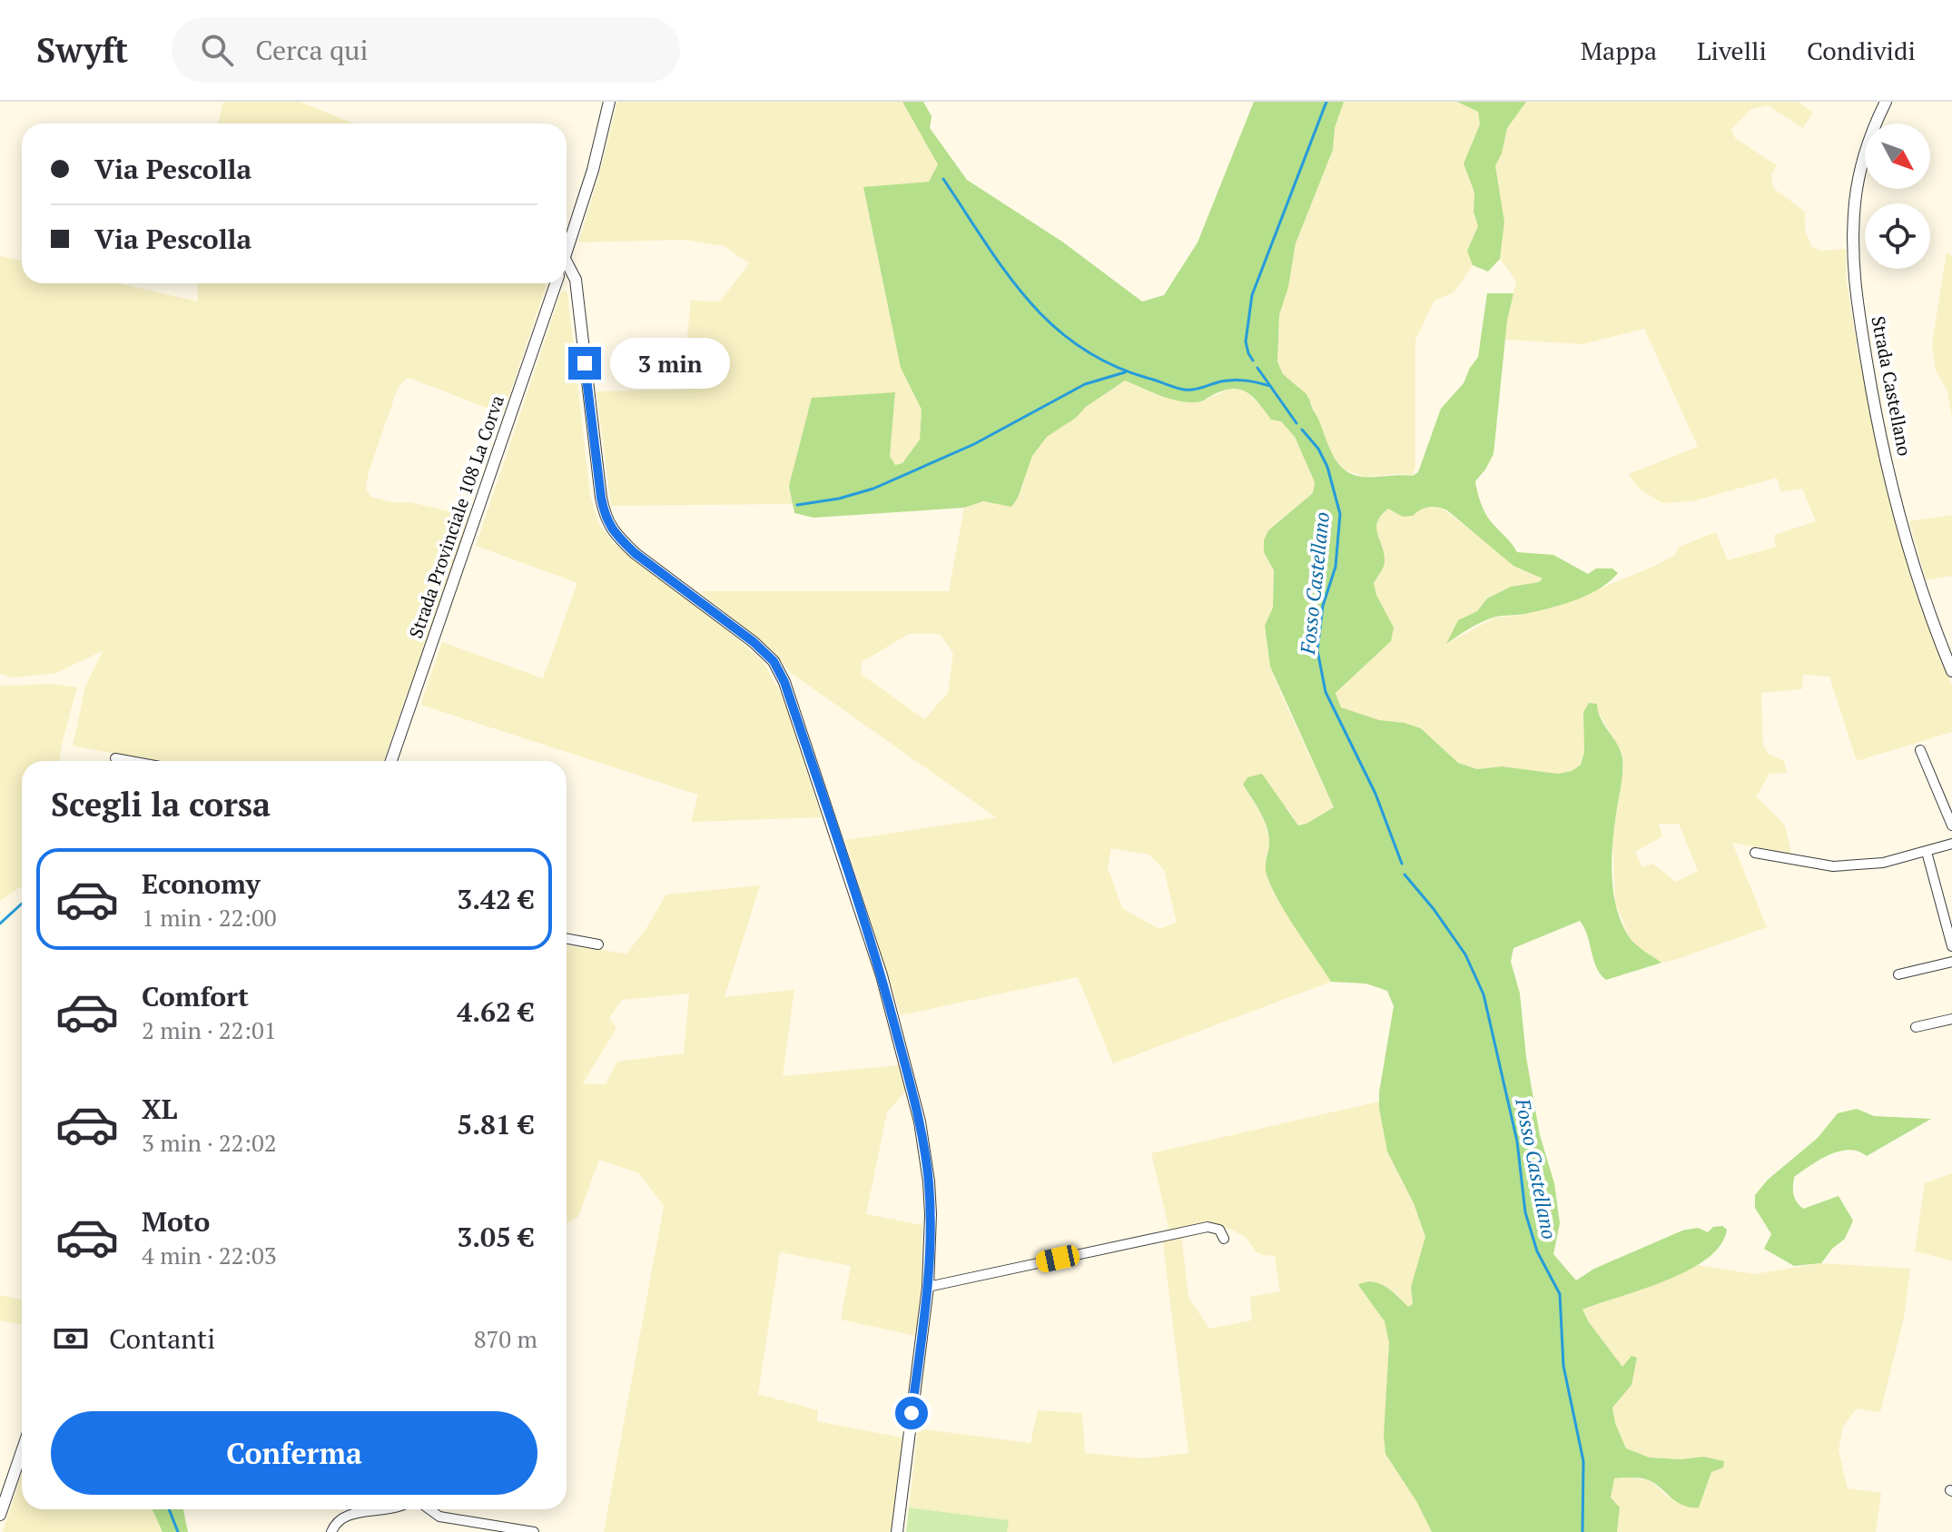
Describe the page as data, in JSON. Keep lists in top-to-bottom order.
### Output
{
  "streets": {
    "street": ["Strada Castellano", "Strada Provinciale 108 La Corva"]
  },
  "water": ["Fosso Castellano"],
  "north": "bottom right",
  "page": {
    "header": "Swyft",
    "search": "Cerca qui",
    "nav": ["Mappa", "Livelli", "Condividi"],
    "banner": ["Via Pescolla", "Via Pescolla"],
    "bubble": "3 min",
    "heading": "Scegli la corsa",
    "list": [
      {
        "name": "Economy",
        "note": "1 min · 22:00",
        "value": "3.42 €"
      },
      {
        "name": "Comfort",
        "note": "2 min · 22:01",
        "value": "4.62 €"
      },
      {
        "name": "XL",
        "note": "3 min · 22:02",
        "value": "5.81 €"
      },
      {
        "name": "Moto",
        "note": "4 min · 22:03",
        "value": "3.05 €"
      }
    ],
    "pay": ["Contanti", "870 m"],
    "buttons": "Conferma"
  }
}
